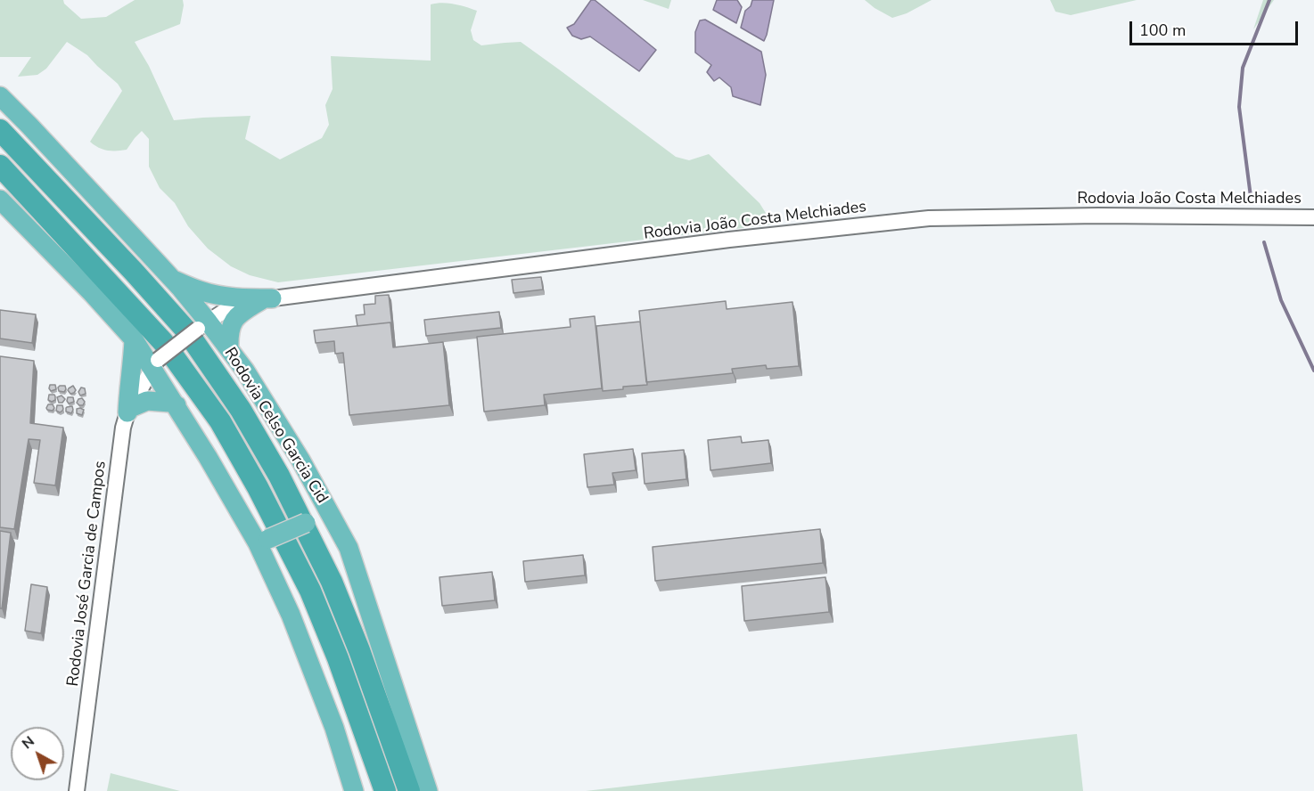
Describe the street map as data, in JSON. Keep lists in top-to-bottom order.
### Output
{
  "streets": {
    "highway": ["Rodovia Celso Garcia Cid"],
    "street": ["Rodovia João Costa Melchiades", "Rodovia José Garcia de Campos"]
  },
  "crossings": [
    ["Rodovia João Costa Melchiades", "Rodovia Celso Garcia Cid"],
    ["Rodovia João Costa Melchiades", "Rodovia José Garcia de Campos"]
  ],
  "scale_bar": "100 m",
  "north": "top left"
}
